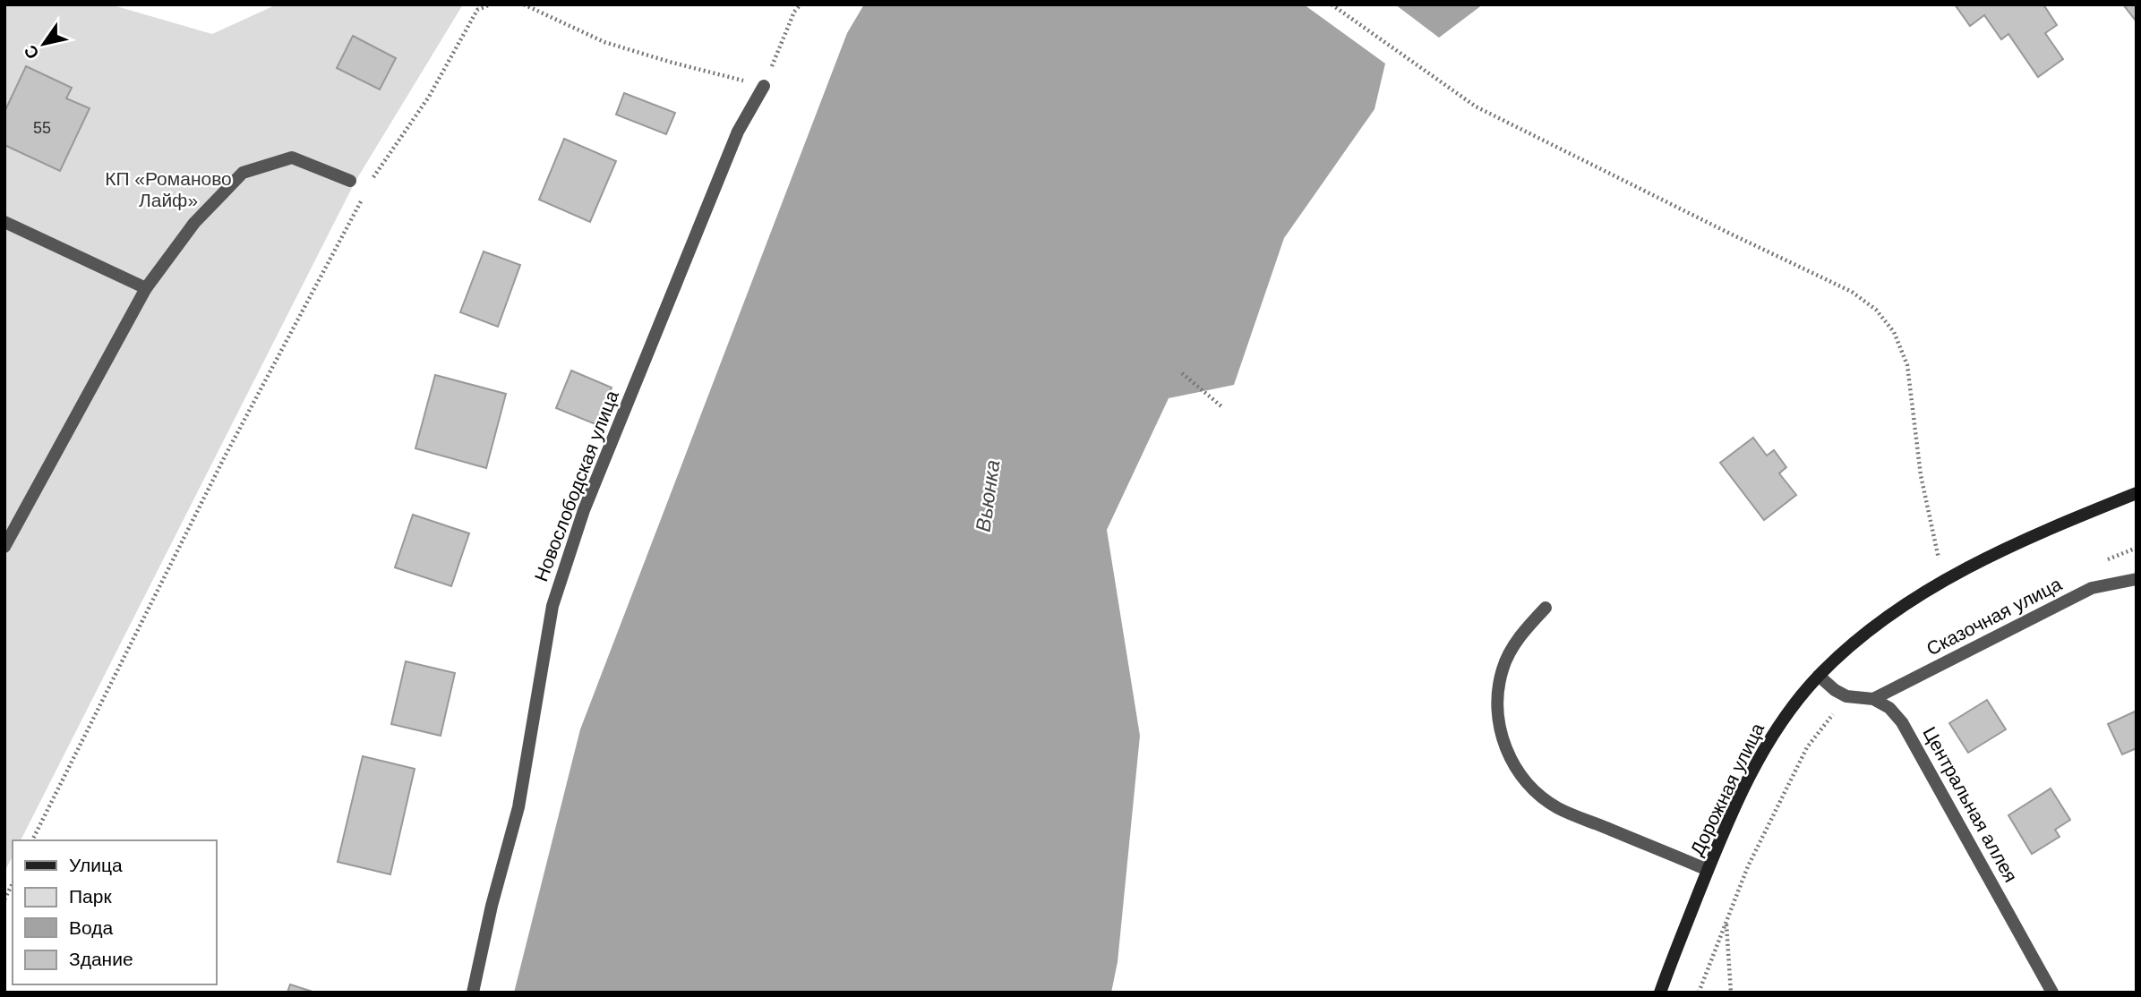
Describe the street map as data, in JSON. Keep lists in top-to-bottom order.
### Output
{
  "streets": {
    "main road": ["Дорожная улица"],
    "street": ["Новослободская улица", "Сказочная улица", "Центральная аллея"]
  },
  "crossings": [
    ["Сказочная улица", "Центральная аллея"],
    ["Дорожная улица", "Центральная аллея"]
  ],
  "water": ["Вьюнка"],
  "parks": ["КП «Романово Лайф»"],
  "house_numbers": ["55"],
  "legend": [
    "Улица",
    "Парк",
    "Вода",
    "Здание"
  ],
  "north": "bottom left"
}
